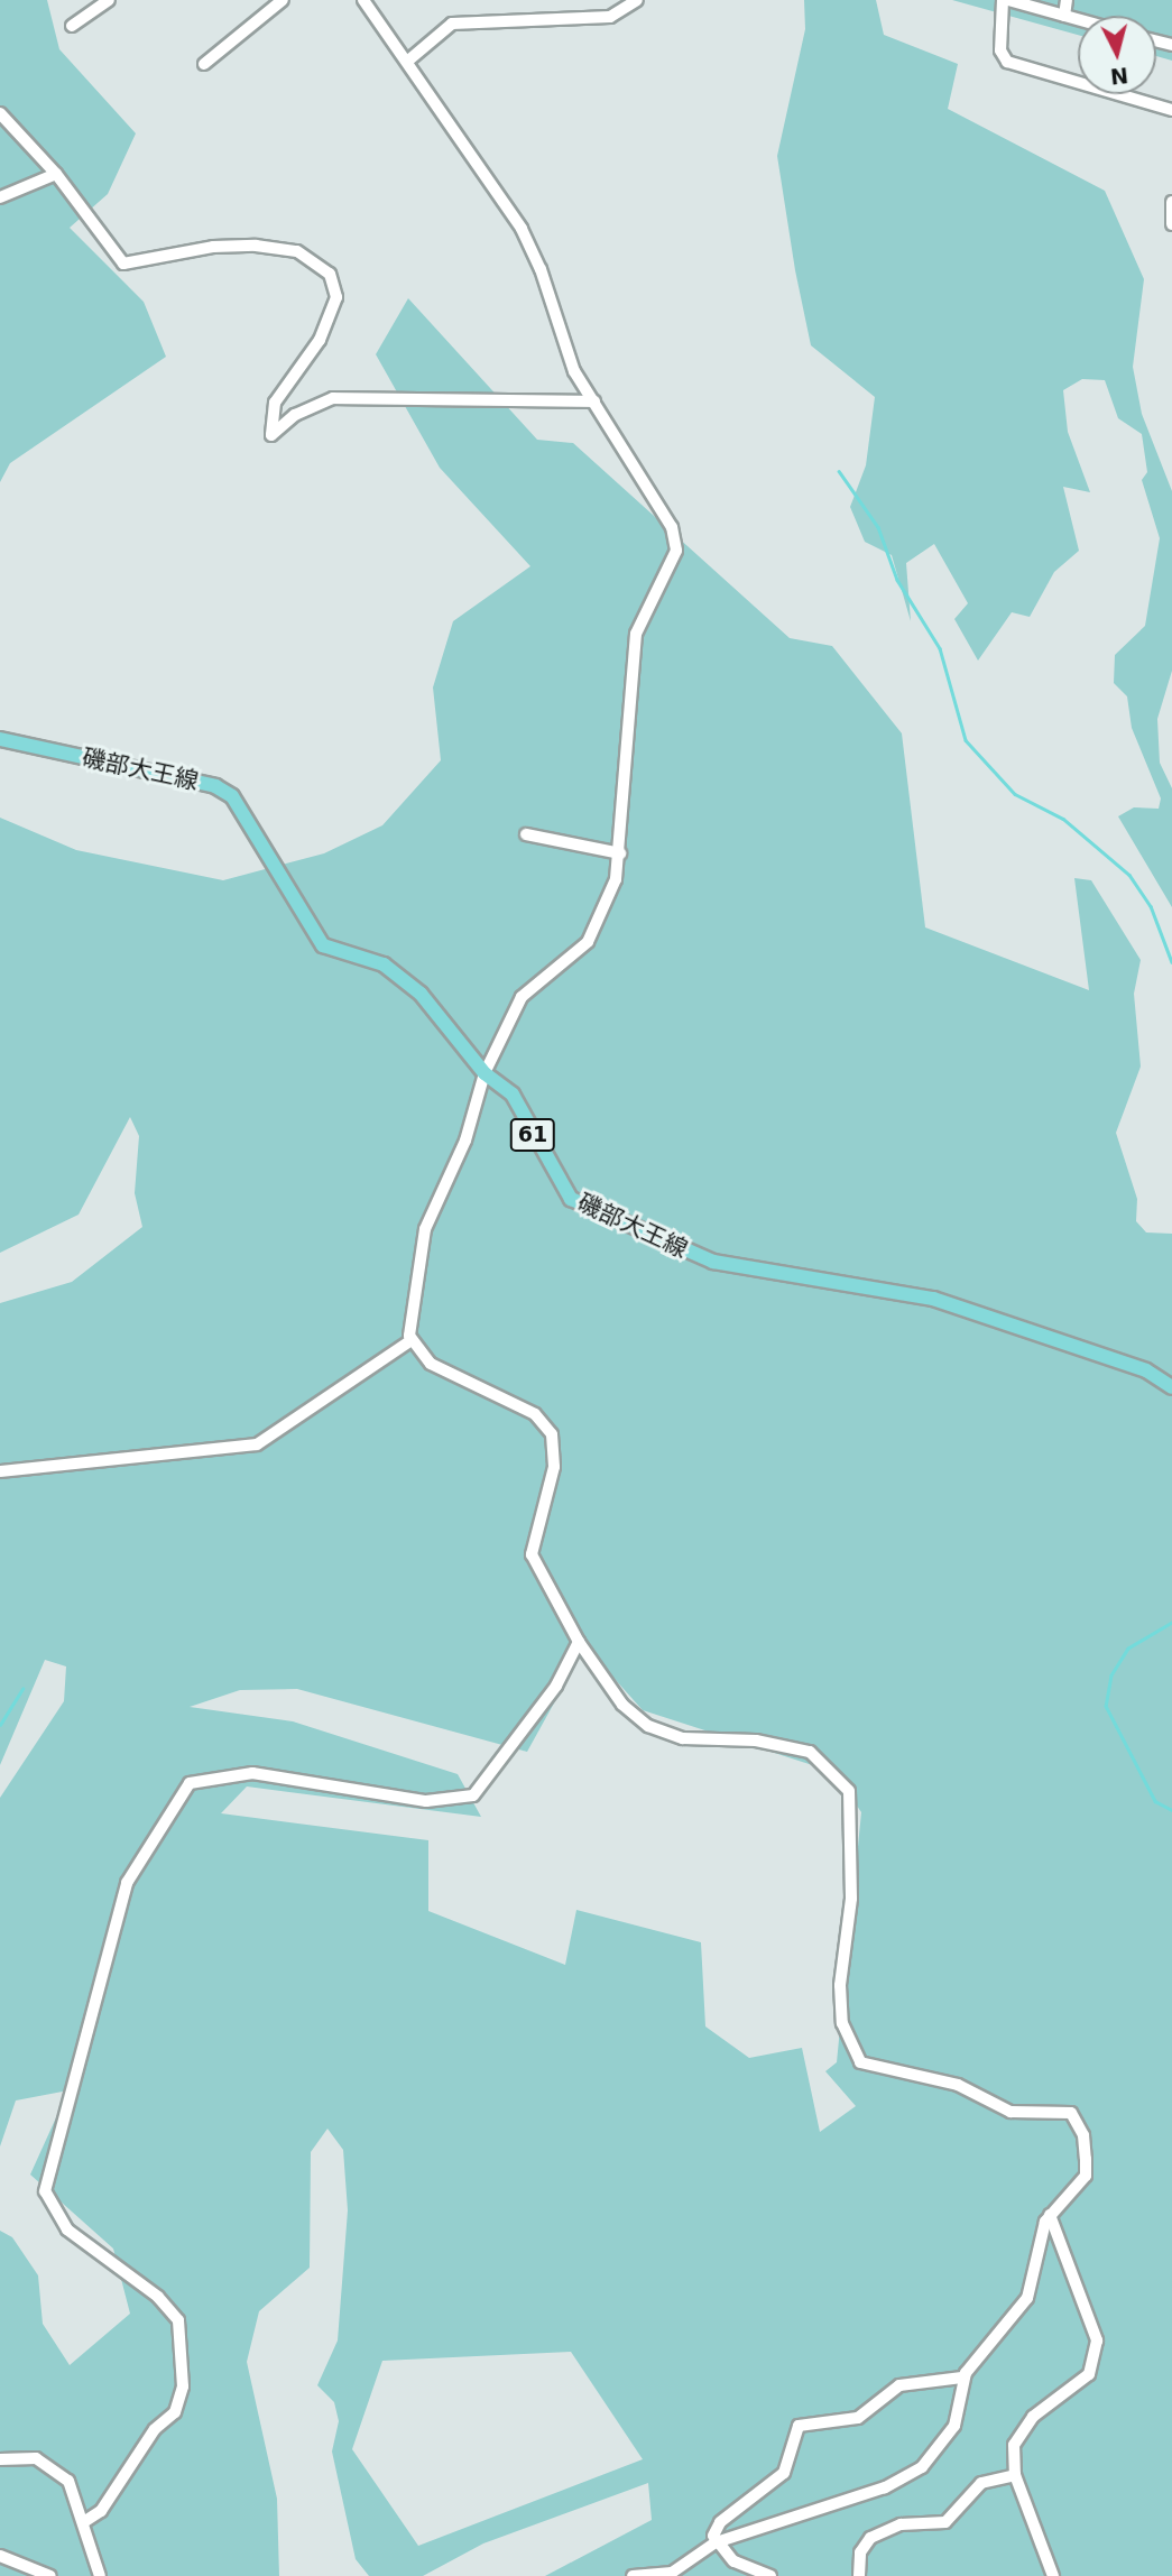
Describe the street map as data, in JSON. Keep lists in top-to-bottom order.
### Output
{
  "streets": {
    "main road": ["磯部大王線", "61"]
  },
  "north": "bottom"
}
